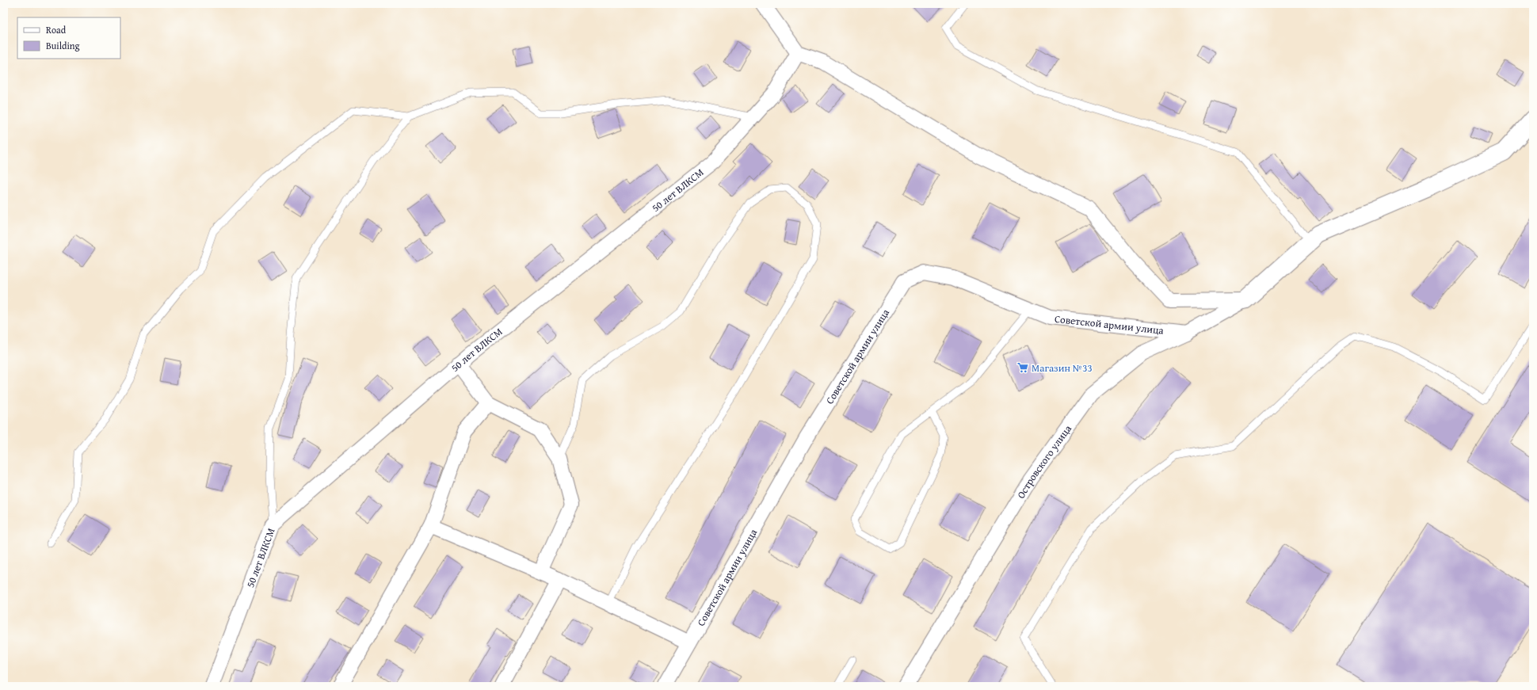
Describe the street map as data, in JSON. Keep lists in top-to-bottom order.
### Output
{
  "streets": {
    "street": ["50 лет ВЛКСМ", "Советской армии улица", "Островского улица"]
  },
  "crossings": [
    ["Советской армии улица", "Островского улица"]
  ],
  "places": {
    "supermarket": ["Магазин №33"]
  },
  "legend": ["Road", "Building"]
}
